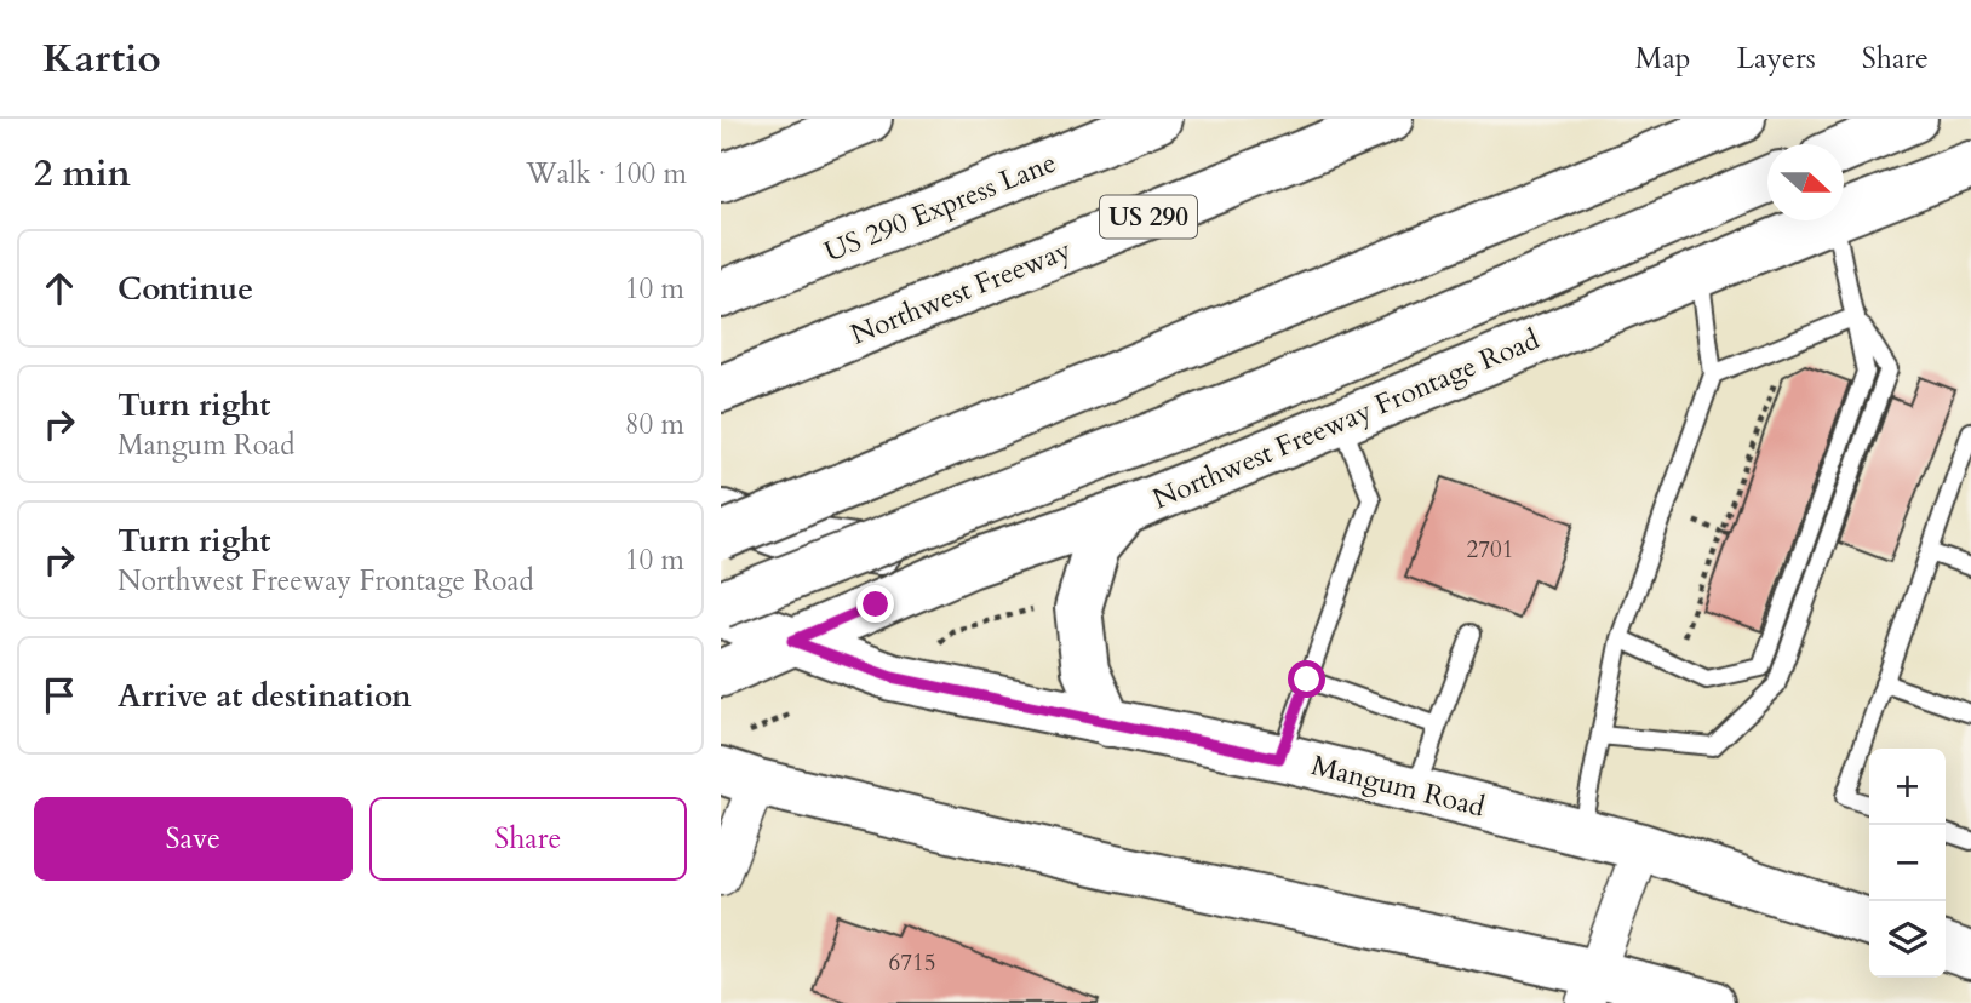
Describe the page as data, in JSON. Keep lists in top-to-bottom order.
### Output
{
  "streets": {
    "main road": [
      "US 290 Express Lane",
      "US 290",
      "Northwest Freeway",
      "Northwest Freeway Frontage Road",
      "Mangum Road"
    ]
  },
  "crossings": [
    ["Northwest Freeway Frontage Road", "Mangum Road"]
  ],
  "house_numbers": ["2701", "6715"],
  "north": "right",
  "page": {
    "header": "Kartio",
    "nav": ["Map", "Layers", "Share"],
    "heading": ["2 min", "Walk · 100 m"],
    "list": [
      ["Continue", "10 m"],
      ["Turn right", "Mangum Road", "80 m"],
      ["Turn right", "Northwest Freeway Frontage Road", "10 m"],
      "Arrive at destination"
    ],
    "map_buttons": ["+", "−"],
    "buttons": ["Save", "Share"]
  }
}
